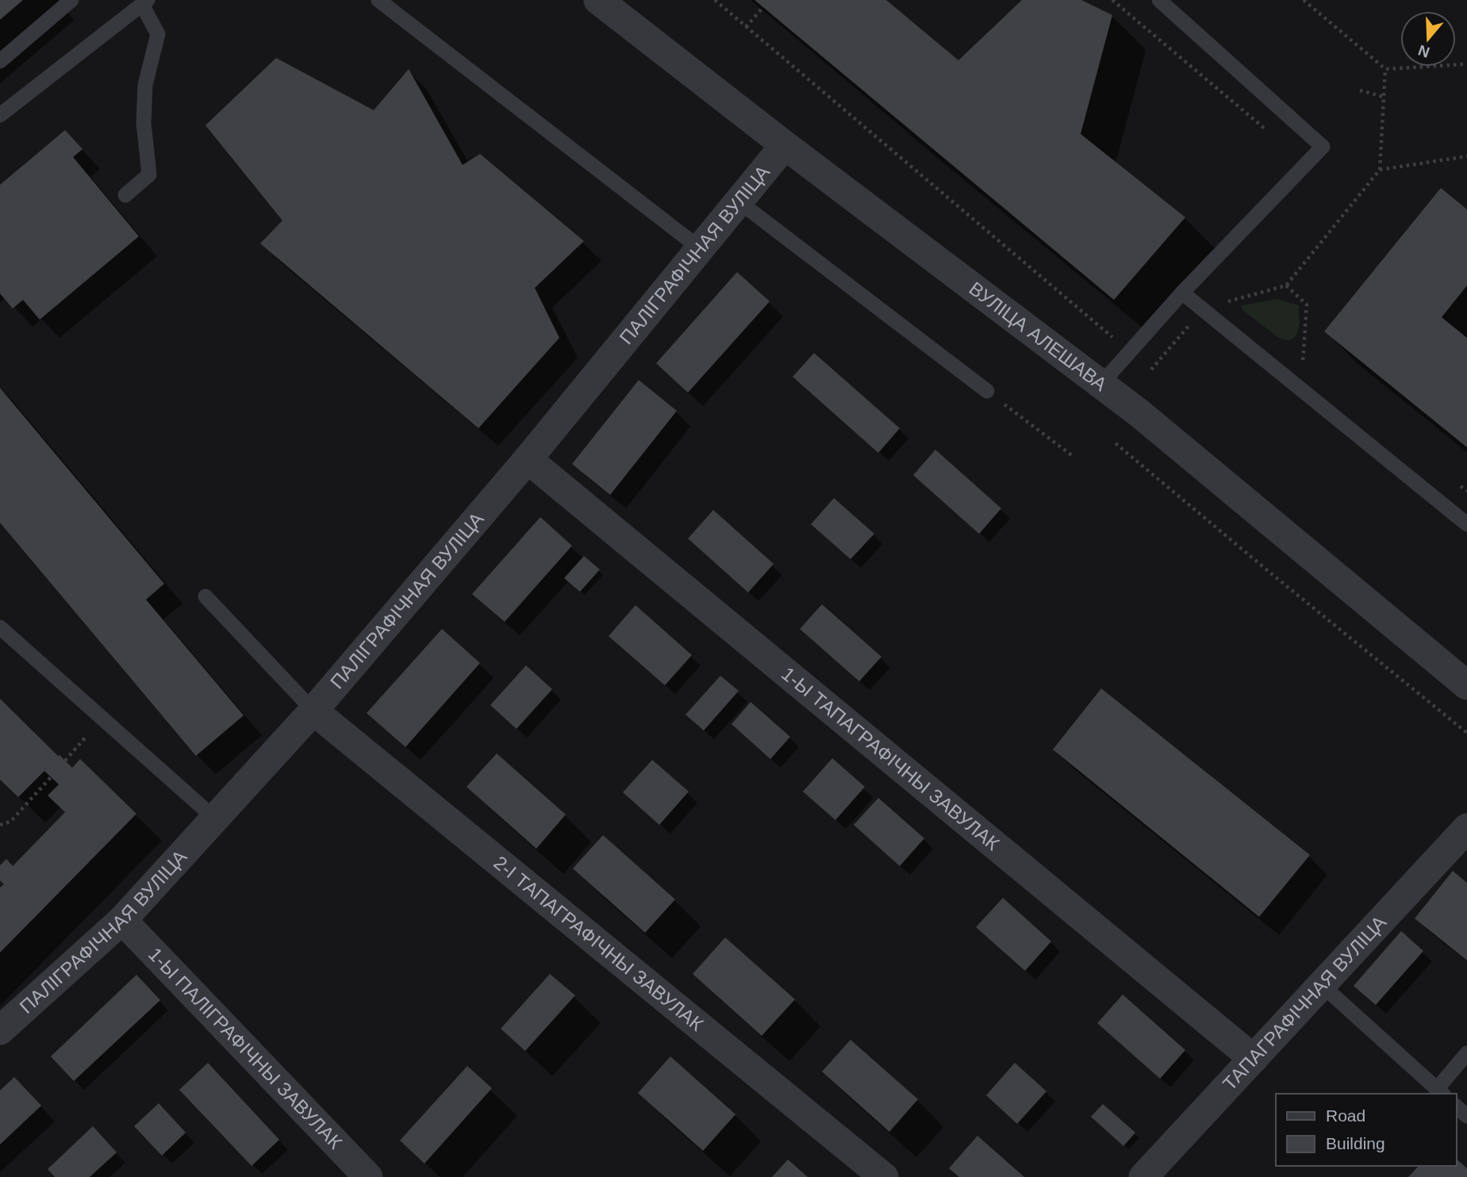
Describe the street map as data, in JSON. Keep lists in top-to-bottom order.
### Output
{
  "streets": {
    "street": [
      "ПАЛІГРАФІЧНАЯ ВУЛІЦА",
      "ВУЛІЦА АЛЕШАВА",
      "1-Ы ТАПАГРАФІЧНЫ ЗАВУЛАК",
      "2-І ТАПАГРАФІЧНЫ ЗАВУЛАК",
      "ТАПАГРАФІЧНАЯ ВУЛІЦА",
      "1-Ы ПАЛІГРАФІЧНЫ ЗАВУЛАК"
    ]
  },
  "crossings": [
    ["ПАЛІГРАФІЧНАЯ ВУЛІЦА", "ВУЛІЦА АЛЕШАВА"],
    ["ПАЛІГРАФІЧНАЯ ВУЛІЦА", "1-Ы ТАПАГРАФІЧНЫ ЗАВУЛАК"],
    ["ПАЛІГРАФІЧНАЯ ВУЛІЦА", "2-І ТАПАГРАФІЧНЫ ЗАВУЛАК"],
    ["ПАЛІГРАФІЧНАЯ ВУЛІЦА", "1-Ы ПАЛІГРАФІЧНЫ ЗАВУЛАК"],
    ["1-Ы ТАПАГРАФІЧНЫ ЗАВУЛАК", "ТАПАГРАФІЧНАЯ ВУЛІЦА"]
  ],
  "legend": ["Road", "Building"],
  "north": "bottom"
}
